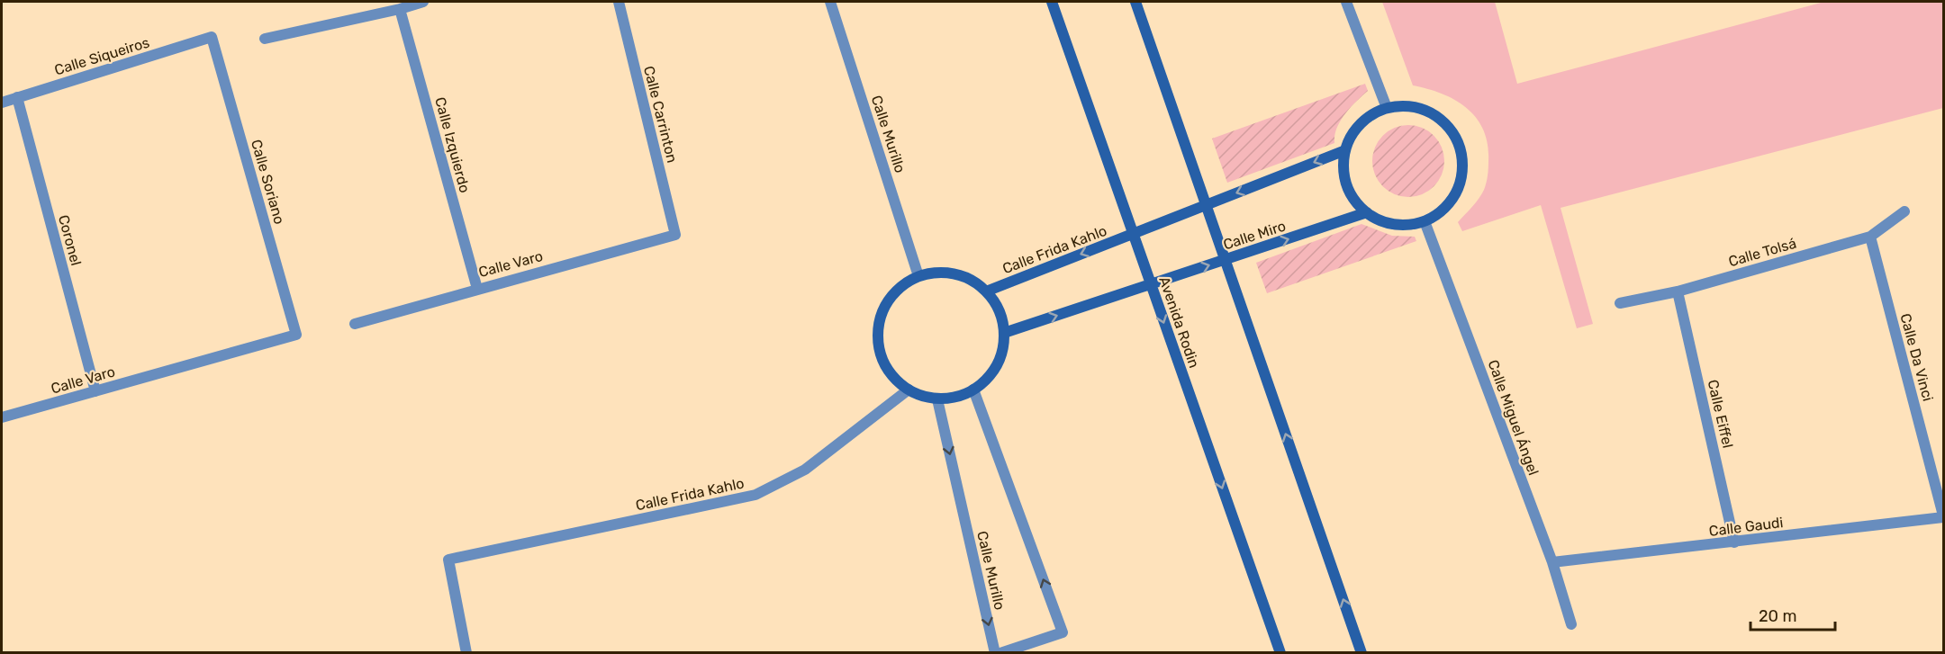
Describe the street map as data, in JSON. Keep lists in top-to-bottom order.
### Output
{
  "streets": {
    "street": [
      "Calle Siqueiros",
      "Calle Carrinton",
      "Calle Murillo",
      "Calle Izquierdo",
      "Calle Soriano",
      "Calle Miro",
      "Coronel",
      "Calle Frida Kahlo",
      "Calle Tolsá",
      "Calle Varo",
      "Avenida Rodin",
      "Calle Da Vinci",
      "Calle Eiffel",
      "Calle Miguel Ángel",
      "Calle Gaudi"
    ]
  },
  "crossings": [
    ["Calle Siqueiros", "Calle Soriano"],
    ["Calle Siqueiros", "Coronel"],
    ["Calle Carrinton", "Calle Varo"],
    ["Calle Murillo", "Calle Frida Kahlo"],
    ["Calle Izquierdo", "Calle Varo"],
    ["Calle Soriano", "Calle Varo"],
    ["Calle Miro", "Avenida Rodin"],
    ["Calle Miro", "Calle Miguel Ángel"],
    ["Coronel", "Calle Varo"],
    ["Calle Frida Kahlo", "Avenida Rodin"],
    ["Calle Tolsá", "Calle Da Vinci"],
    ["Calle Tolsá", "Calle Eiffel"],
    ["Calle Da Vinci", "Calle Gaudi"],
    ["Calle Eiffel", "Calle Gaudi"],
    ["Calle Miguel Ángel", "Calle Gaudi"]
  ],
  "one_way": ["Calle Murillo"],
  "scale_bar": "20 m"
}
